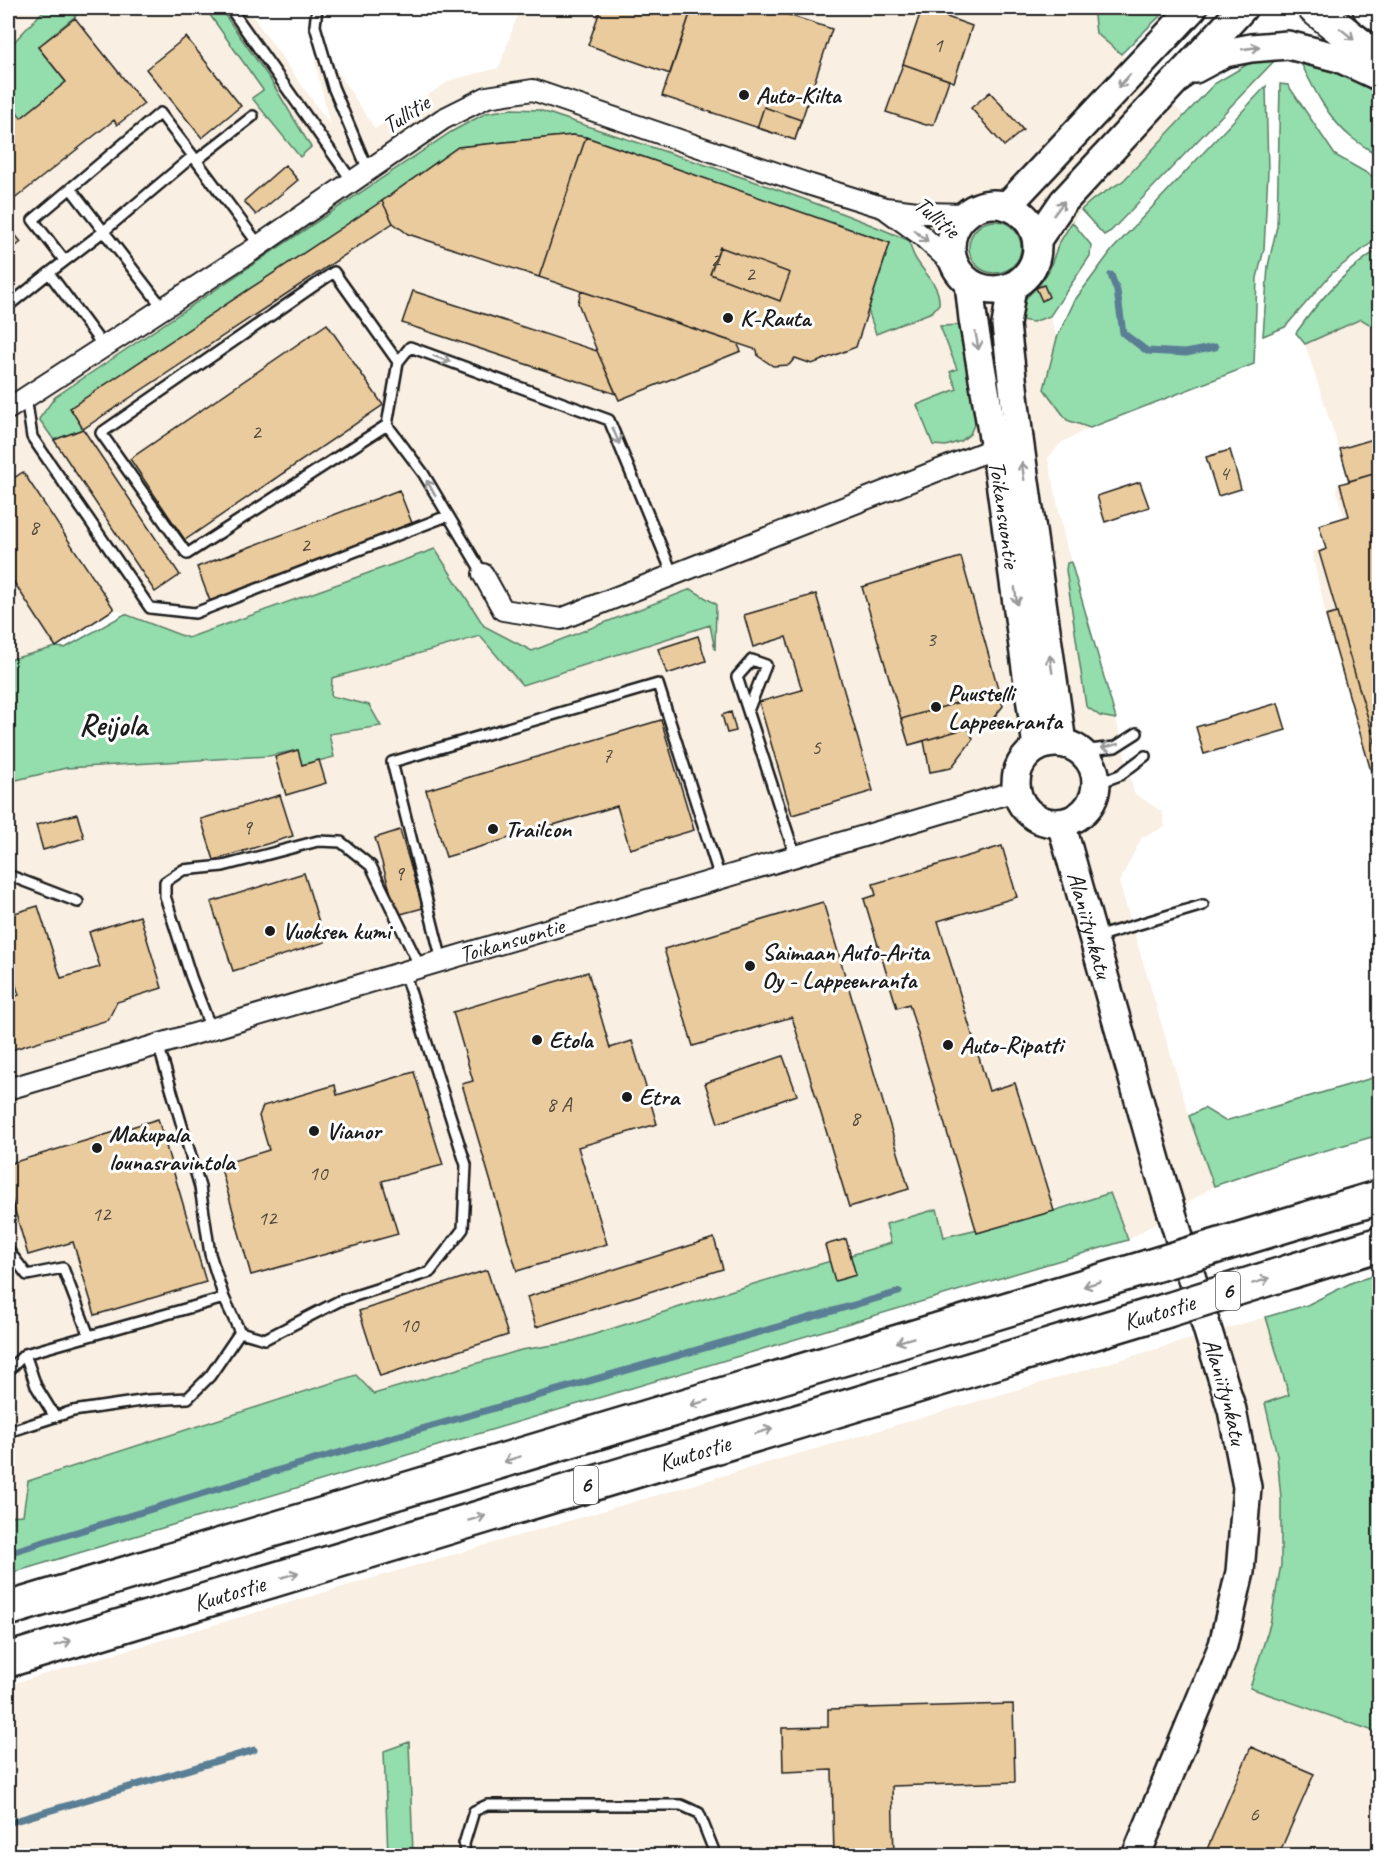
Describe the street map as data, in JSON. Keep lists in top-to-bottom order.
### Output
{
  "streets": {
    "highway": ["6", "Kuutostie"],
    "main road": ["Toikansuontie", "Alaniitynkatu"],
    "street": ["Tullitie"]
  },
  "crossings": [
    ["Tullitie", "Toikansuontie"],
    ["Toikansuontie", "Alaniitynkatu"]
  ],
  "districts": ["Reijola"],
  "places": [
    "Auto-Kilta",
    "K-Rauta",
    "Puustelli Lappeenranta",
    "Trailcon",
    "Vuoksen kumi",
    "Saimaan Auto-Arita Oy - Lappeenranta",
    "Etola",
    "Auto-Ripatti",
    "Etra",
    "Vianor",
    "Makupala lounasravintola"
  ],
  "house_numbers": [
    "1",
    "2",
    "2",
    "2",
    "4",
    "8",
    "2",
    "3",
    "5",
    "7",
    "9",
    "9",
    "8 A",
    "8",
    "10",
    "12",
    "12",
    "10",
    "6"
  ]
}
